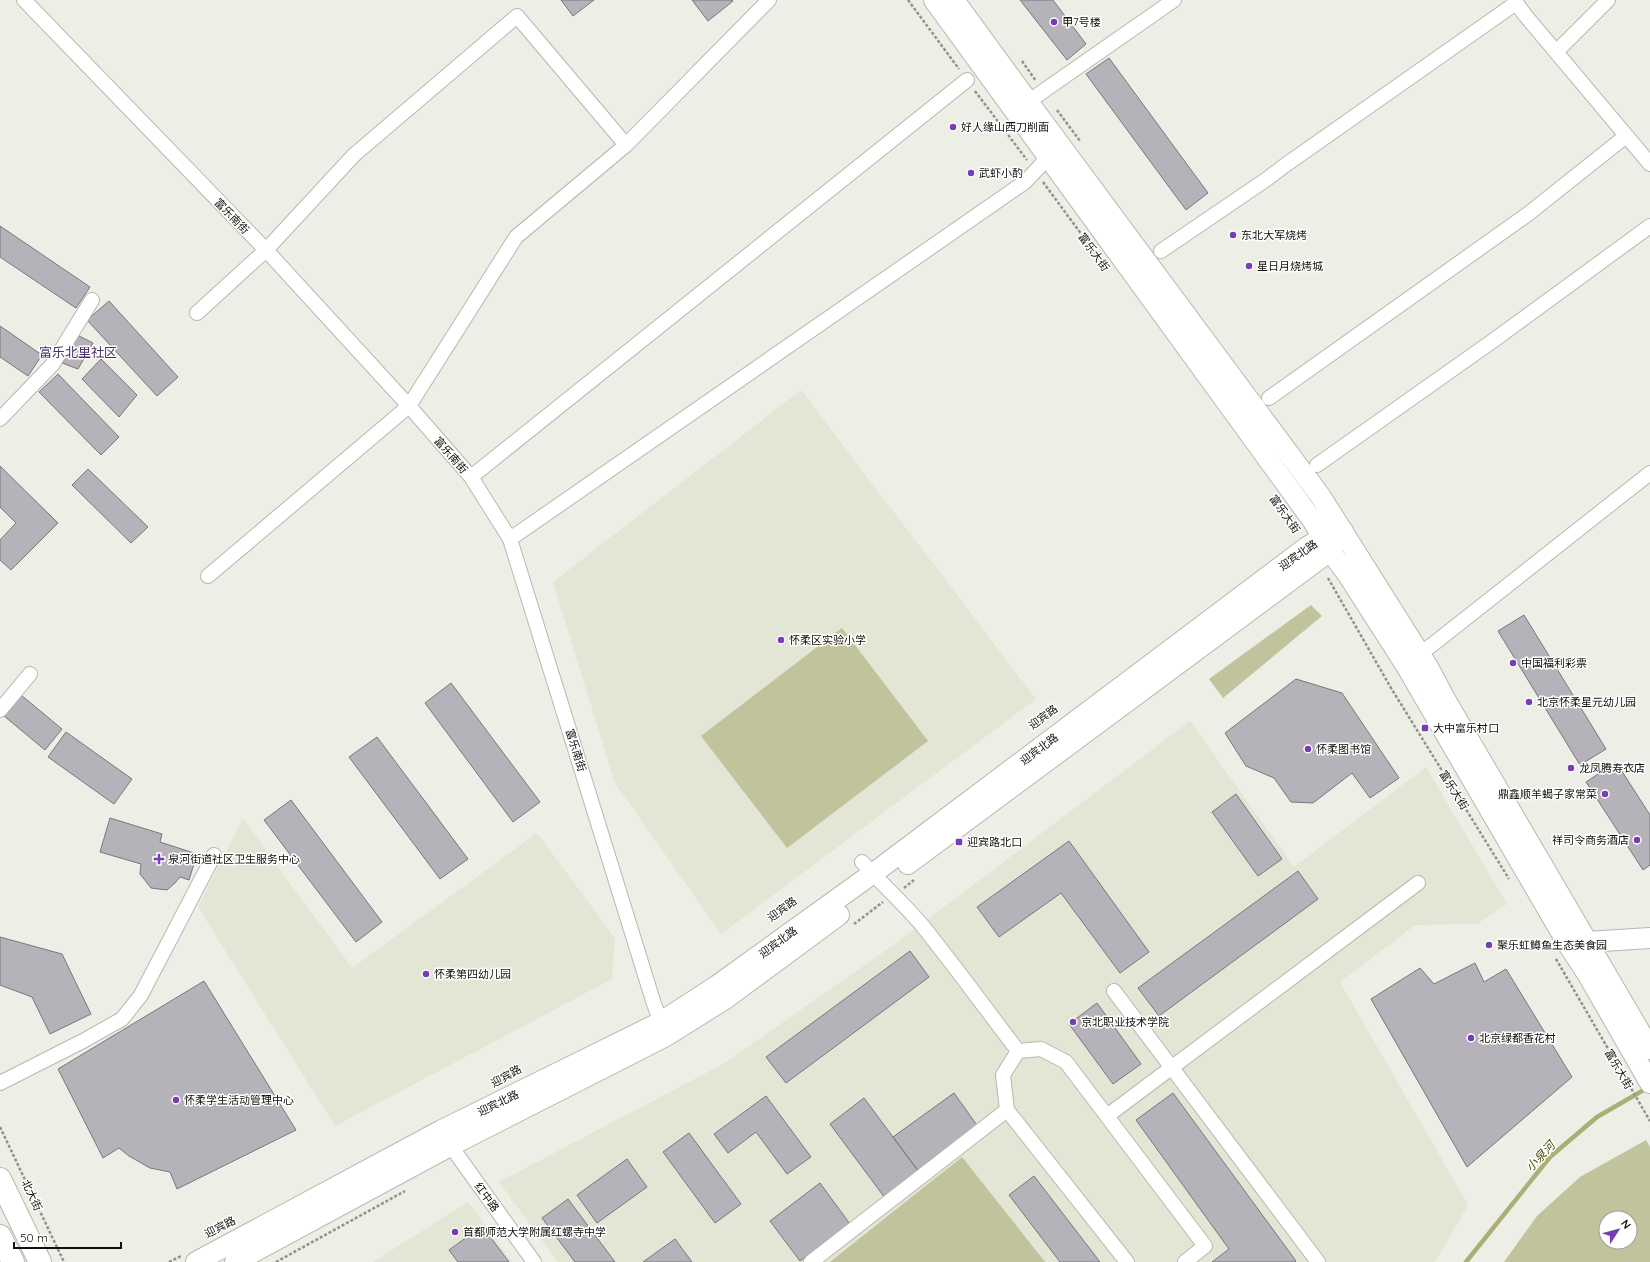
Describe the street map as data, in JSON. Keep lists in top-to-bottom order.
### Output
{
  "streets": {
    "main road": ["富乐大街", "迎宾北路", "北大街"],
    "street": ["富乐南街", "红中路"]
  },
  "crossings": [
    ["富乐南街", "迎宾北路"],
    ["富乐大街", "迎宾北路"],
    ["迎宾北路", "红中路"]
  ],
  "districts": ["富乐北里社区"],
  "water": ["小泉河"],
  "places": {
    "other": [
      "甲7号楼",
      "好人缘山西刀削面",
      "武虾小酌",
      "东北大军烧烤",
      "星日月烧烤城",
      "怀柔区实验小学",
      "中国福利彩票",
      "北京怀柔星元幼儿园",
      "怀柔图书馆",
      "龙凤腾寿衣店",
      "鼎鑫顺羊蝎子家常菜",
      "祥司令商务酒店",
      "聚乐虹鳟鱼生态美食园",
      "怀柔第四幼儿园",
      "京北职业技术学院",
      "北京绿都香花村",
      "怀柔学生活动管理中心",
      "首都师范大学附属红螺寺中学"
    ],
    "transit": ["大中富乐村口", "迎宾路北口"],
    "health": ["泉河街道社区卫生服务中心"]
  },
  "scale_bar": "50 m",
  "north": "top right"
}
